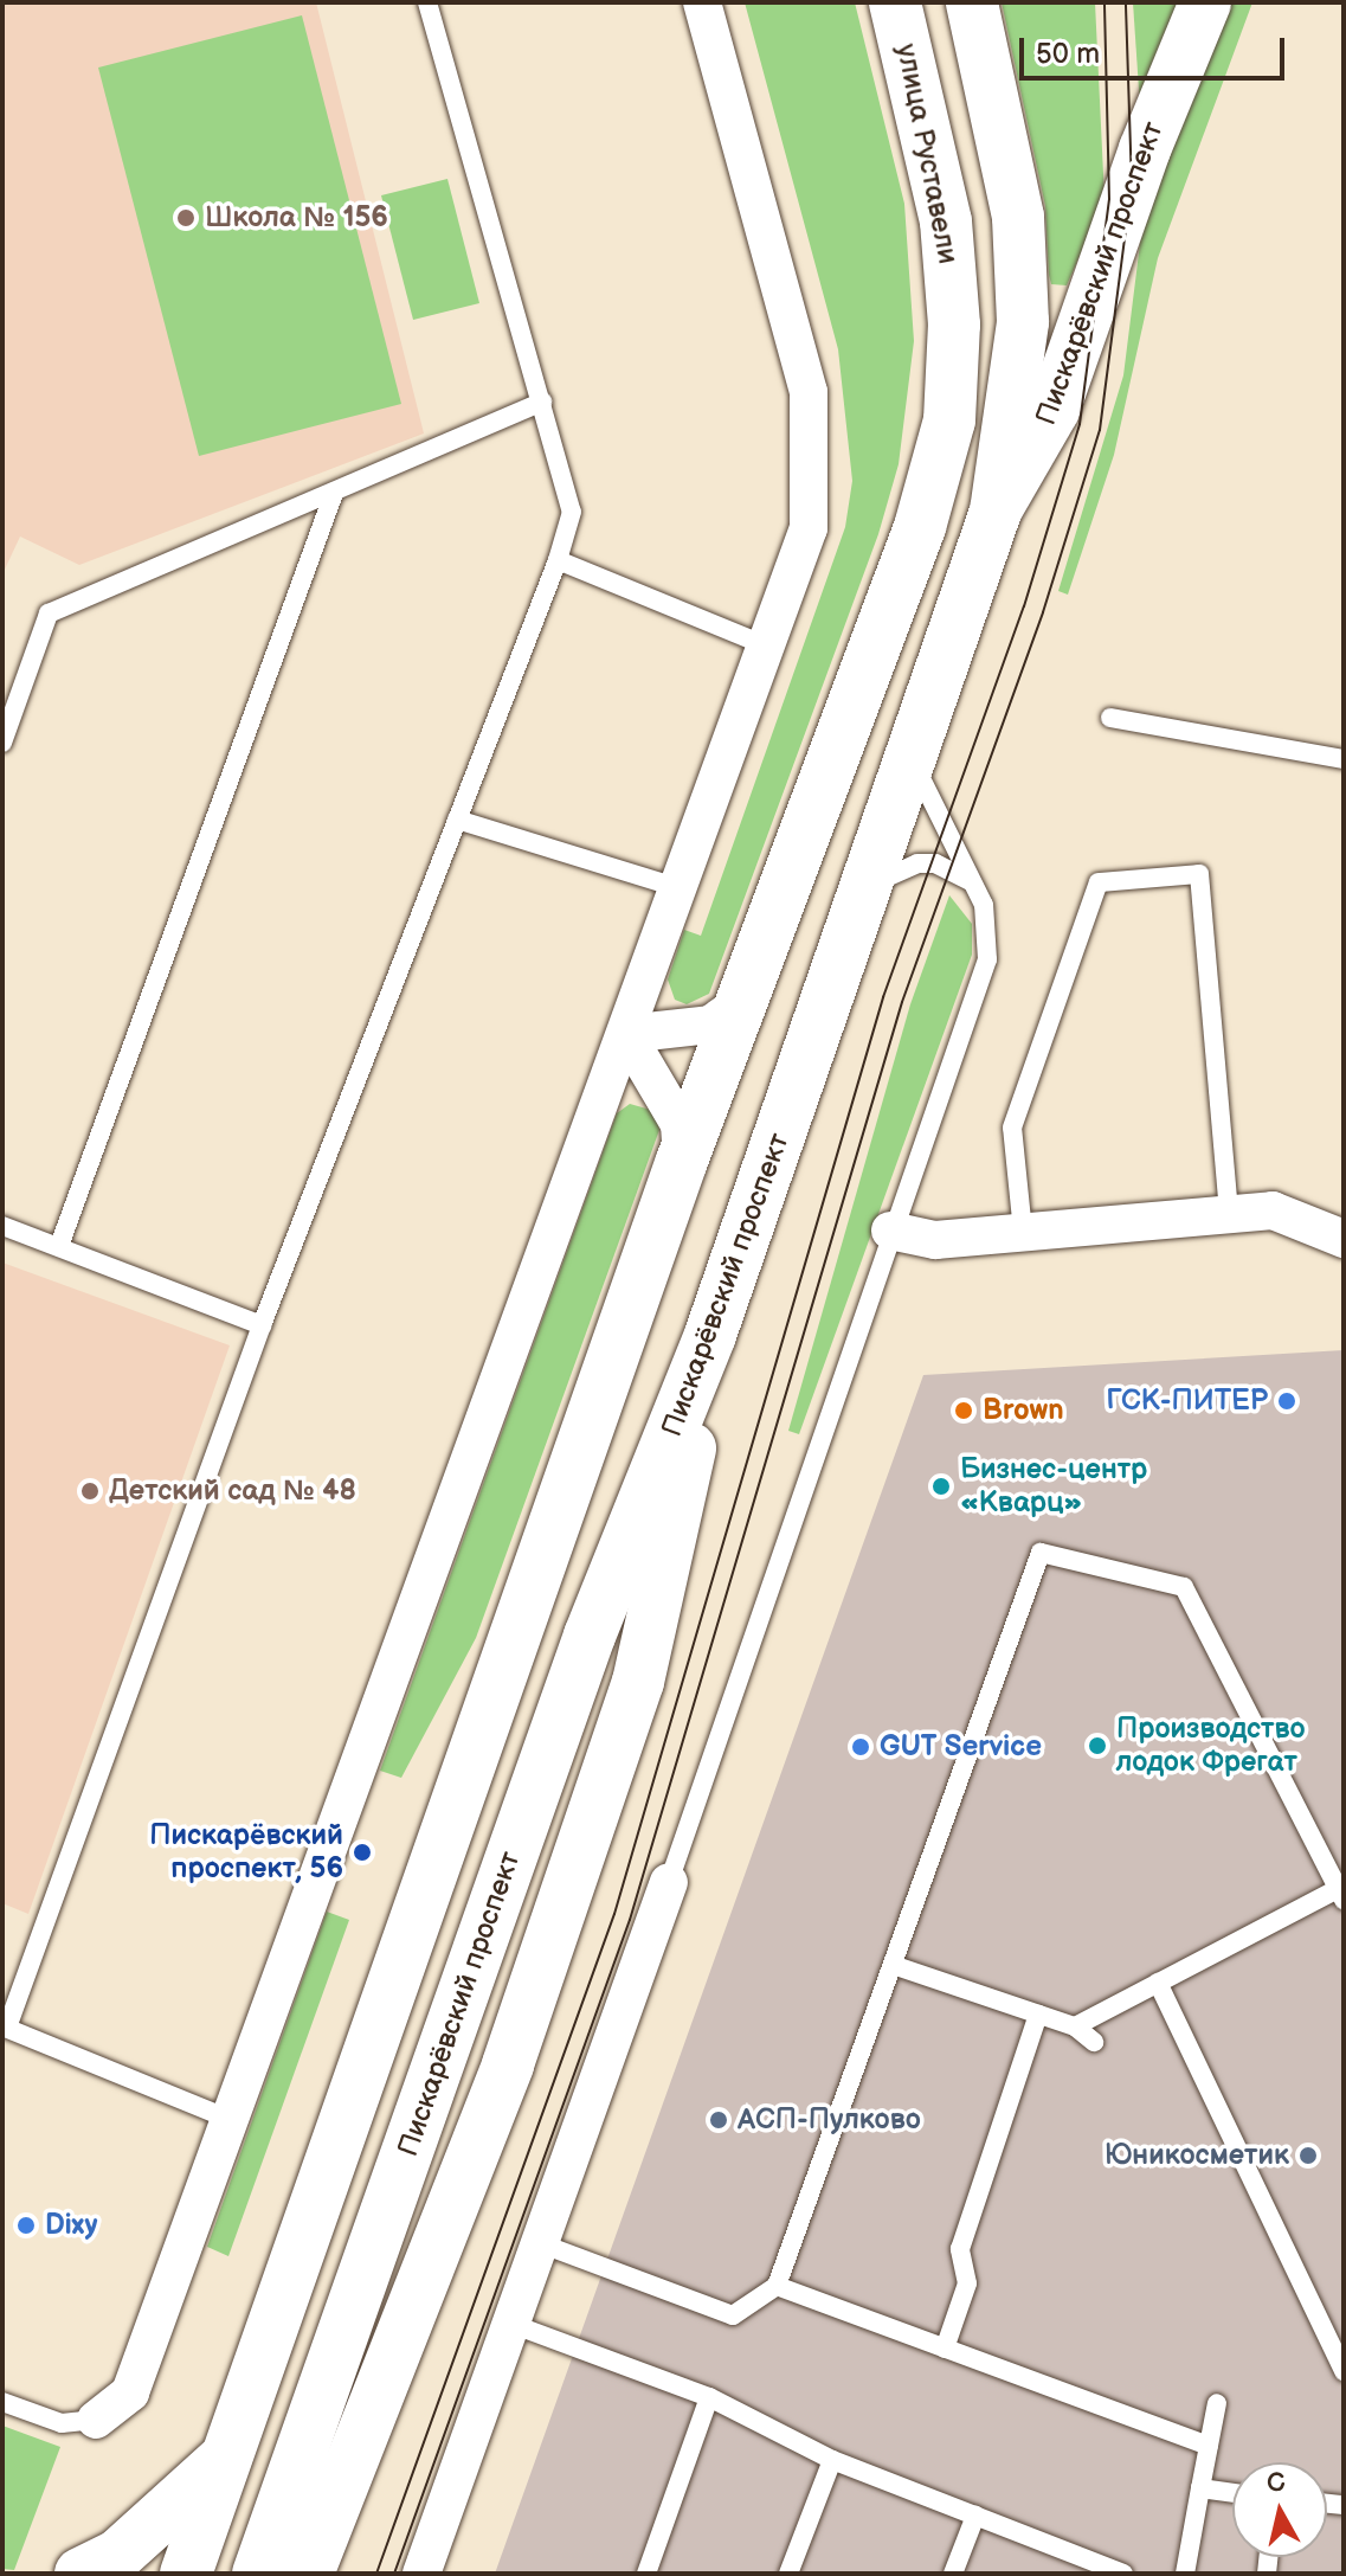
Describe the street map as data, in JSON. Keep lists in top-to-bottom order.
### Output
{
  "streets": {
    "main road": ["улица Руставели", "Пискарёвский проспект"]
  },
  "places": [
    "Школа № 156",
    "ГСК-ПИТЕР",
    "Brown",
    "Бизнес-центр «Кварц»",
    "Детский сад № 48",
    "Производство лодок Фрегат",
    "GUT Service",
    "Пискарёвский проспект, 56",
    "АСП-Пулково",
    "Юникосметик",
    "Dixy"
  ],
  "scale_bar": "50 m",
  "north": "top"
}
